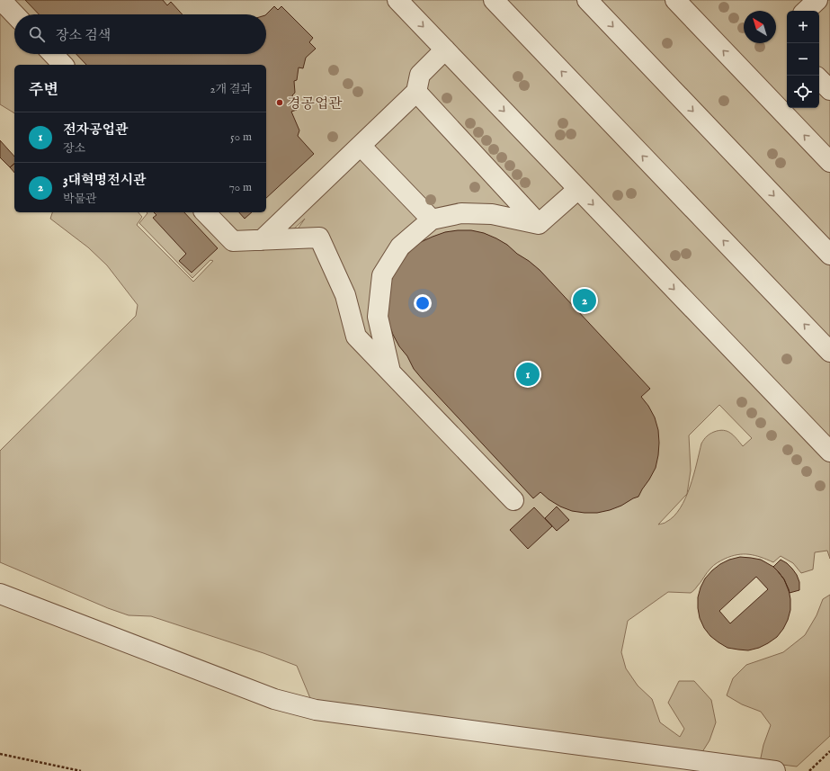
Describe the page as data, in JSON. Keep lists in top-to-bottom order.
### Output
{
  "places": ["경공업관"],
  "north": "top left",
  "page": {
    "map_buttons": ["+", "−"],
    "search": "장소 검색",
    "heading": ["주변", "2개 결과"],
    "list": [
      {
        "mark": "1",
        "name": "전자공업관",
        "note": "장소",
        "value": "50 m"
      },
      {
        "mark": "2",
        "name": "3대혁명전시관",
        "note": "박물관",
        "value": "70 m"
      }
    ],
    "pins": ["2", "1"]
  }
}
